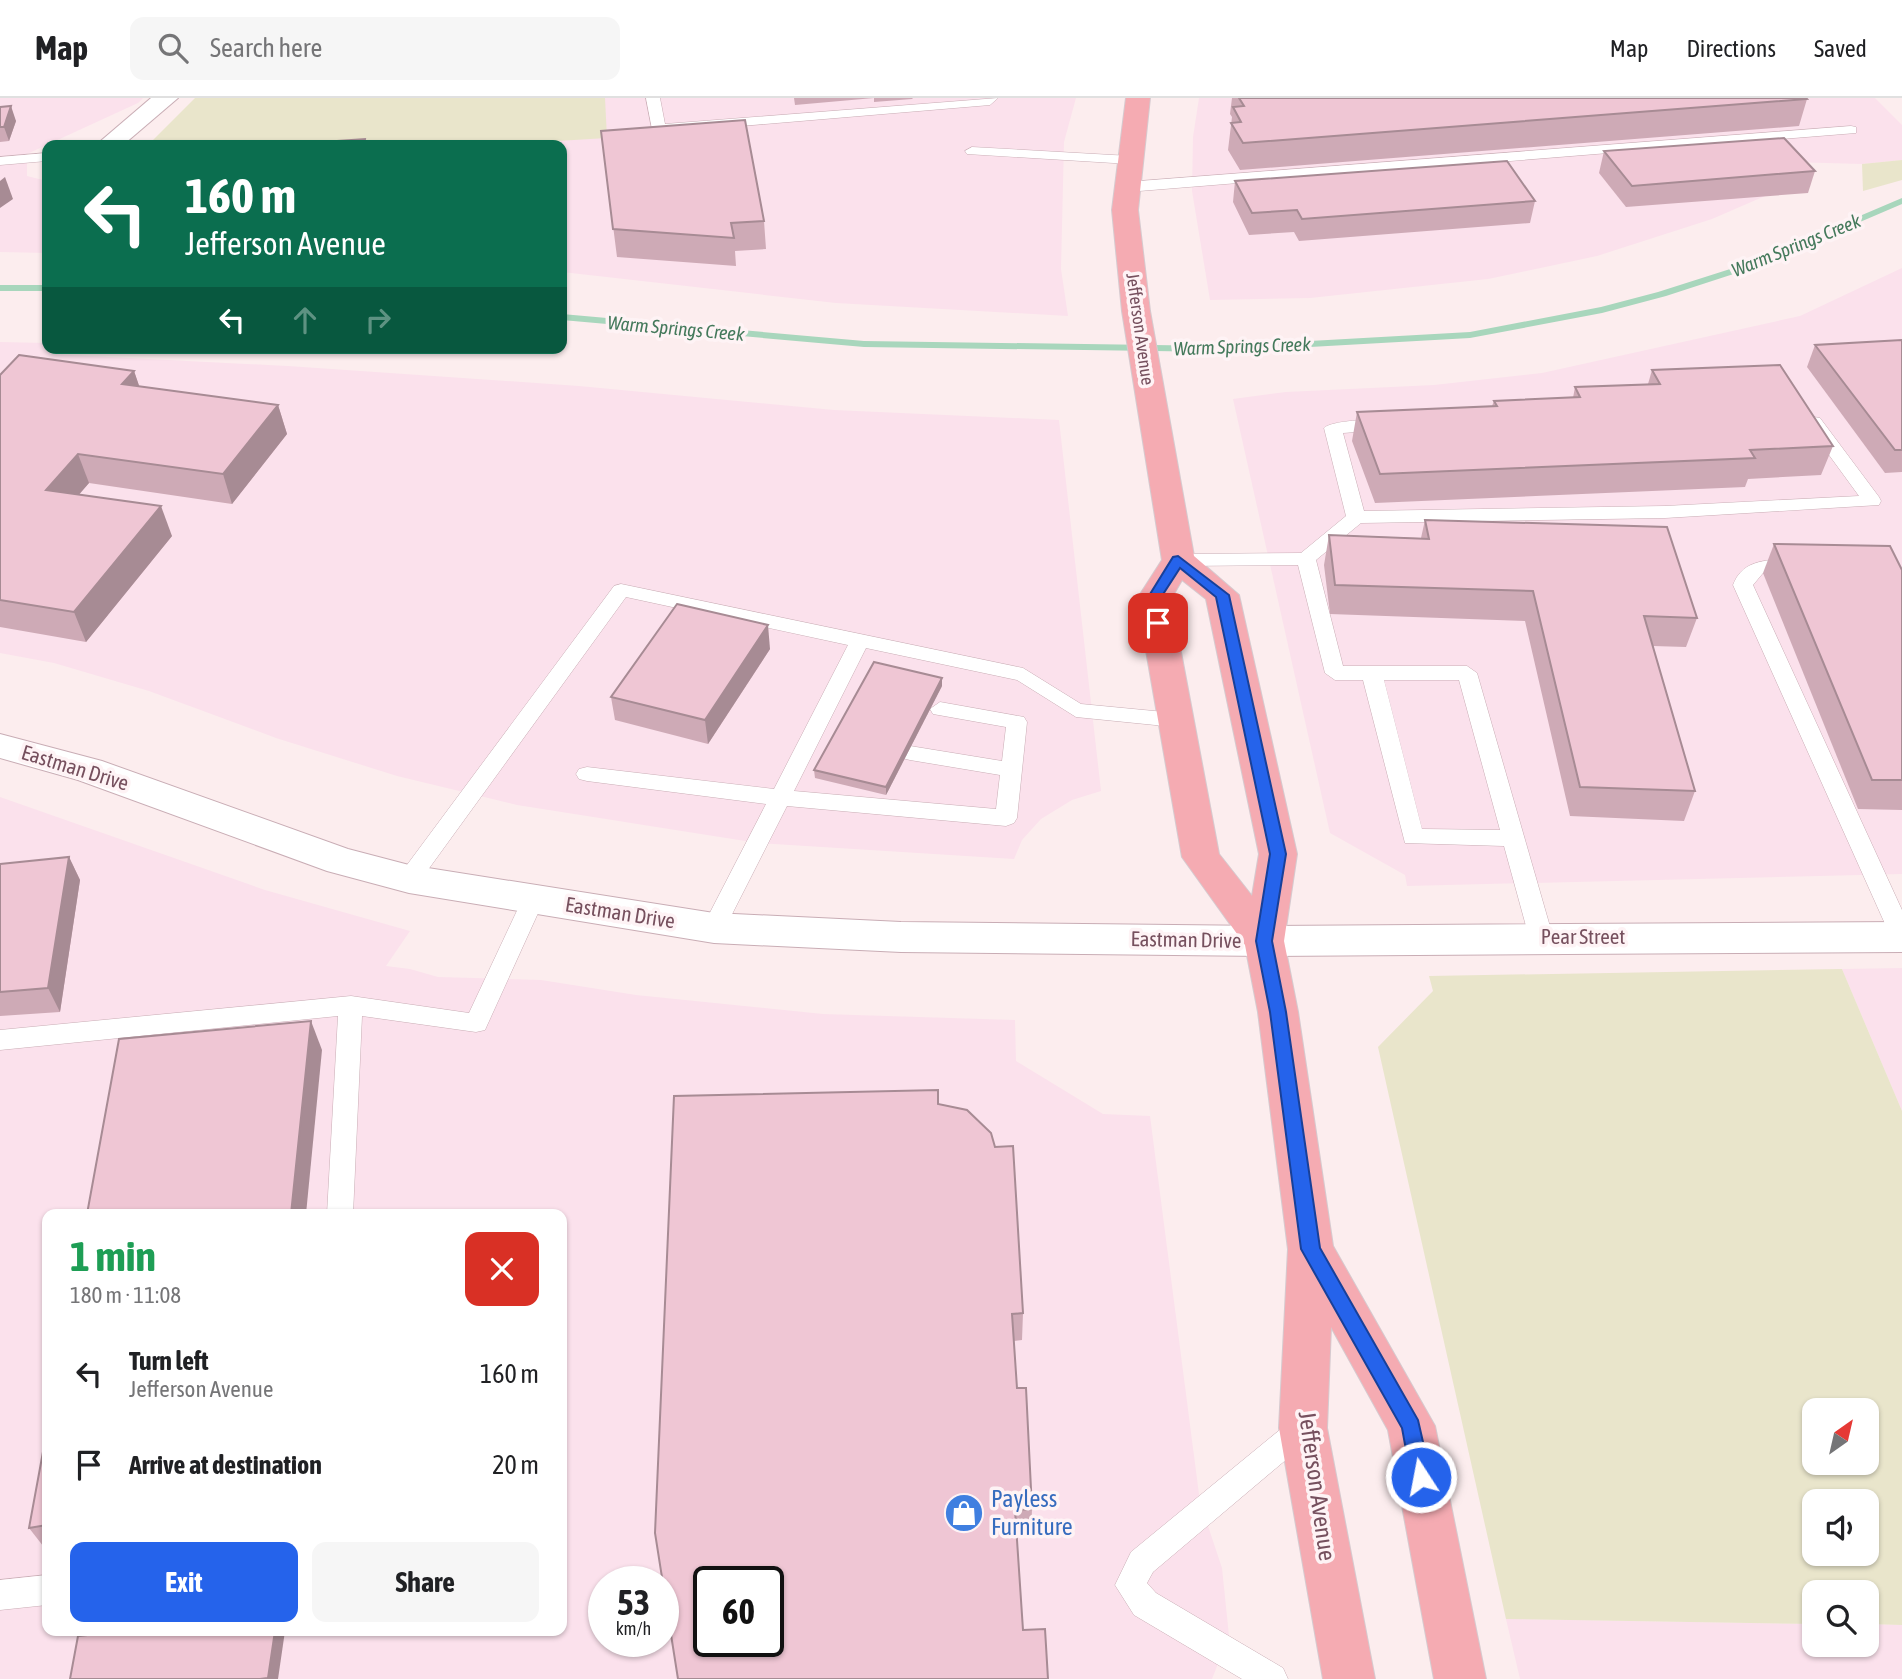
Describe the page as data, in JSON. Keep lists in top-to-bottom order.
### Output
{
  "streets": {
    "main road": ["Jefferson Avenue"],
    "street": ["Eastman Drive", "Pear Street"]
  },
  "crossings": [
    ["Jefferson Avenue", "Eastman Drive"],
    ["Jefferson Avenue", "Pear Street"],
    ["Eastman Drive", "Pear Street"]
  ],
  "water": ["Warm Springs Creek"],
  "places": {
    "shop": ["Payless Furniture"]
  },
  "north": "top right",
  "page": {
    "header": "Map",
    "search": "Search here",
    "nav": ["Map", "Directions", "Saved"],
    "turn": ["160 m", "Jefferson Avenue"],
    "heading": ["1 min", "180 m · 11:08"],
    "list": [
      {
        "name": "Turn left",
        "note": "Jefferson Avenue",
        "value": "160 m"
      },
      {
        "name": "Arrive at destination",
        "value": "20 m"
      }
    ],
    "buttons": ["Exit", "Share"],
    "speed": "53 km/h",
    "limit": "60"
  }
}
